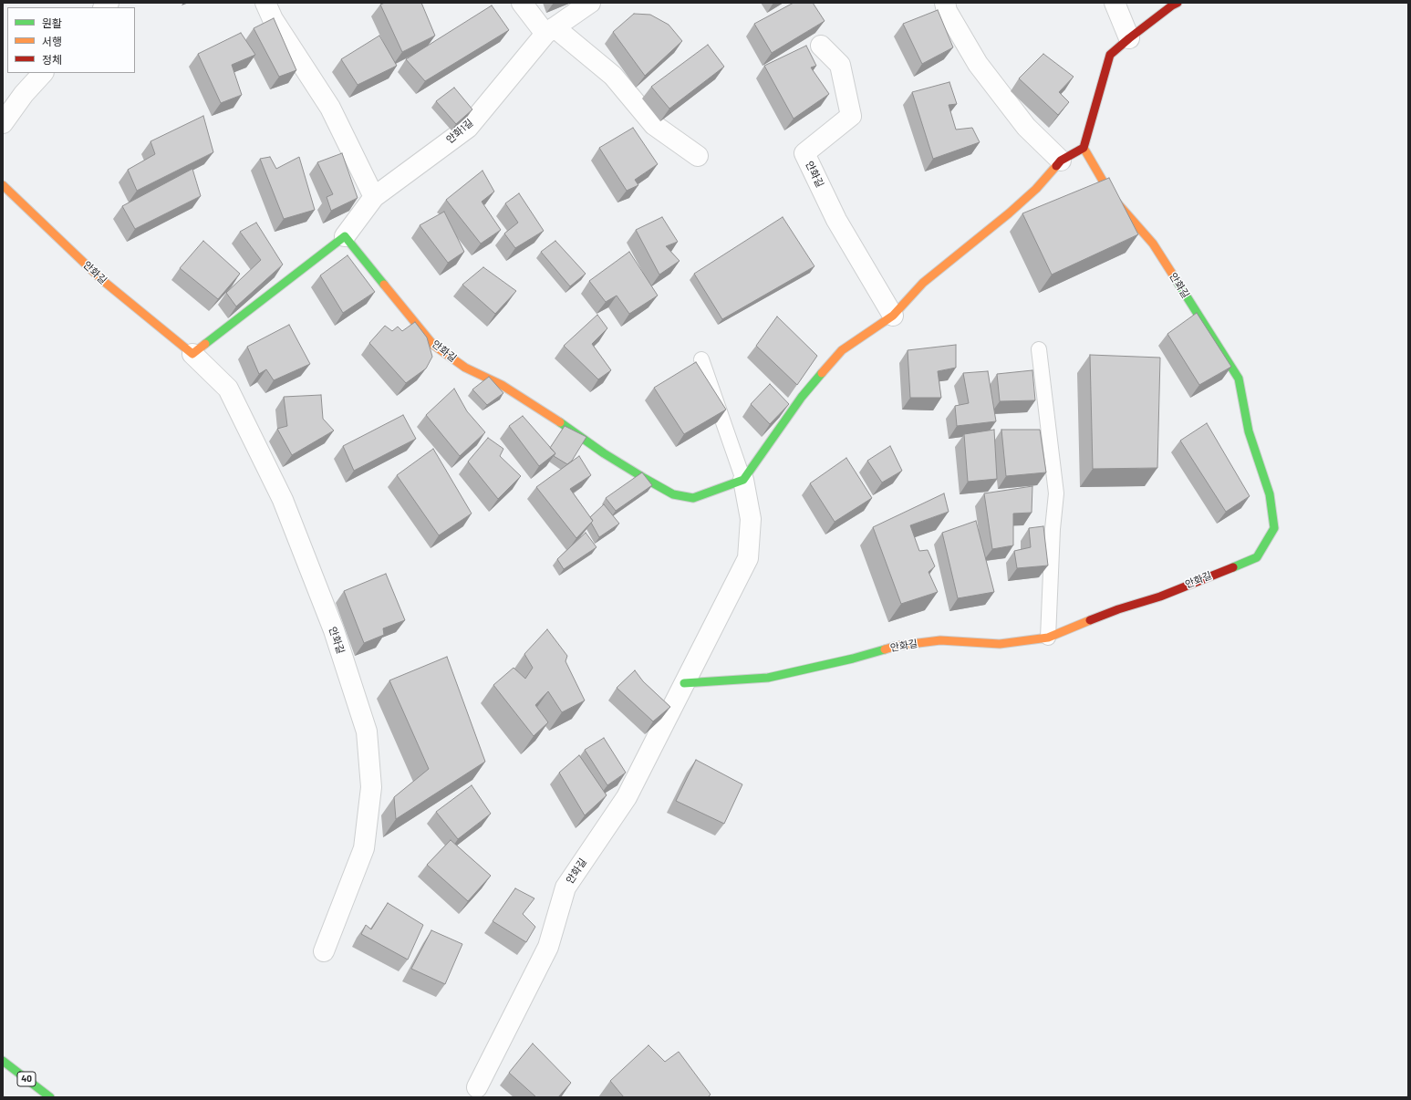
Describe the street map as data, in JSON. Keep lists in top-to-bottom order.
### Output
{
  "streets": {
    "main road": ["안화길", "40"],
    "street": ["안화1길"]
  },
  "crossings": [
    ["안화1길", "안화길"]
  ],
  "legend": ["원활", "서행", "정체"]
}
